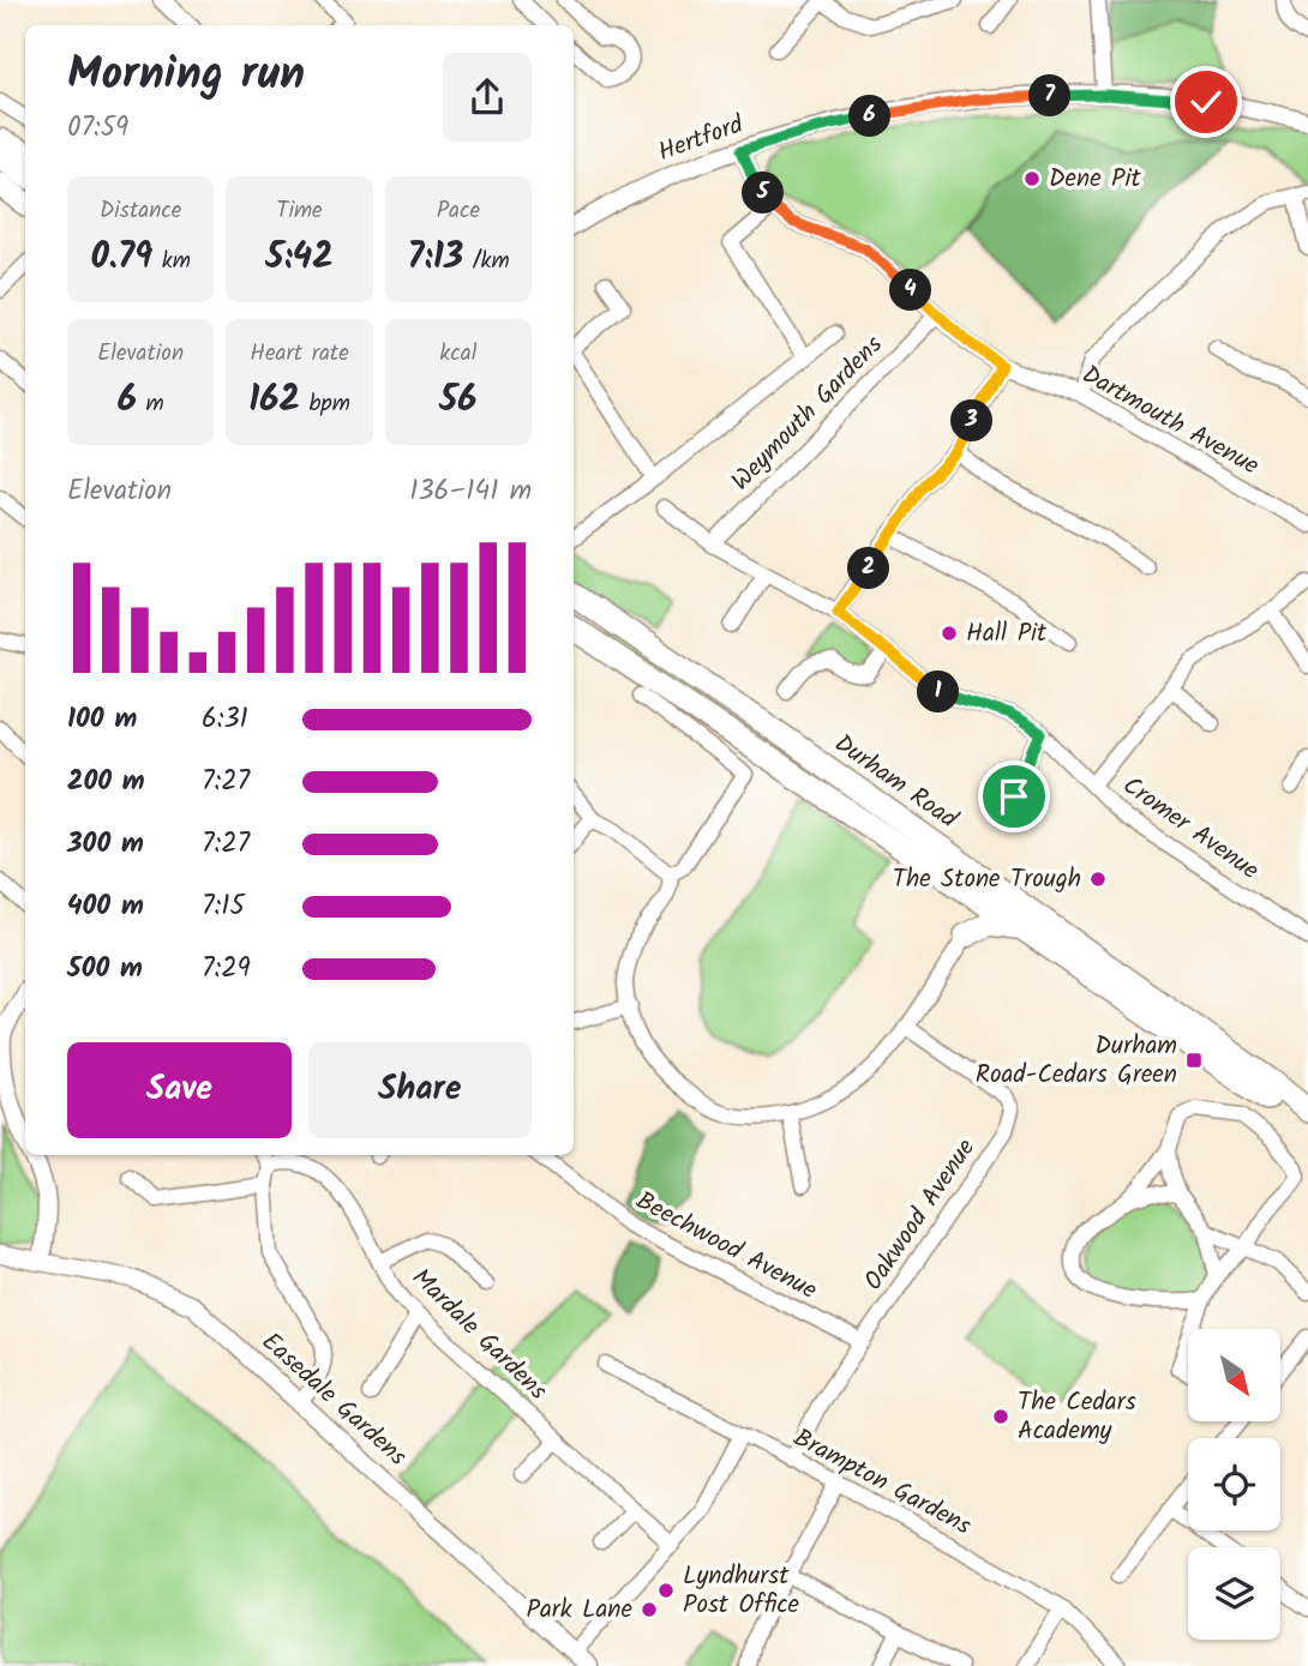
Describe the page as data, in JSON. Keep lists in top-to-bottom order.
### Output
{
  "streets": {
    "main road": ["Durham Road"],
    "street": [
      "Hertford",
      "Weymouth Gardens",
      "Dartmouth Avenue",
      "Cromer Avenue",
      "Oakwood Avenue",
      "Beechwood Avenue",
      "Mardale Gardens",
      "Easedale Gardens",
      "Brampton Gardens"
    ]
  },
  "crossings": [
    ["Hertford", "Dartmouth Avenue"],
    ["Weymouth Gardens", "Dartmouth Avenue"],
    ["Weymouth Gardens", "Cromer Avenue"],
    ["Oakwood Avenue", "Beechwood Avenue"],
    ["Oakwood Avenue", "Brampton Gardens"]
  ],
  "places": {
    "other": [
      "Dene Pit",
      "Hall Pit",
      "The Stone Trough",
      "The Cedars Academy",
      "Lyndhurst Post Office",
      "Park Lane"
    ],
    "transit": ["Durham Road-Cedars Green"]
  },
  "north": "bottom right",
  "page": {
    "heading": ["Morning run", "07:59"],
    "pins": [
      "7",
      "6",
      "5",
      "4",
      "3",
      "2",
      "1"
    ],
    "stats": [
      ["Distance", "0.79 km"],
      ["Time", "5:42"],
      ["Pace", "7:13 /km"],
      ["Elevation", "6 m"],
      ["Heart rate", "162 bpm"],
      ["kcal", "56"]
    ],
    "chart": ["Elevation", "136–141 m"],
    "list": [
      {
        "name": "100 m",
        "note": "6:31"
      },
      {
        "name": "200 m",
        "note": "7:27"
      },
      {
        "name": "300 m",
        "note": "7:27"
      },
      {
        "name": "400 m",
        "note": "7:15"
      },
      {
        "name": "500 m",
        "note": "7:29"
      }
    ],
    "buttons": ["Save", "Share"]
  }
}
